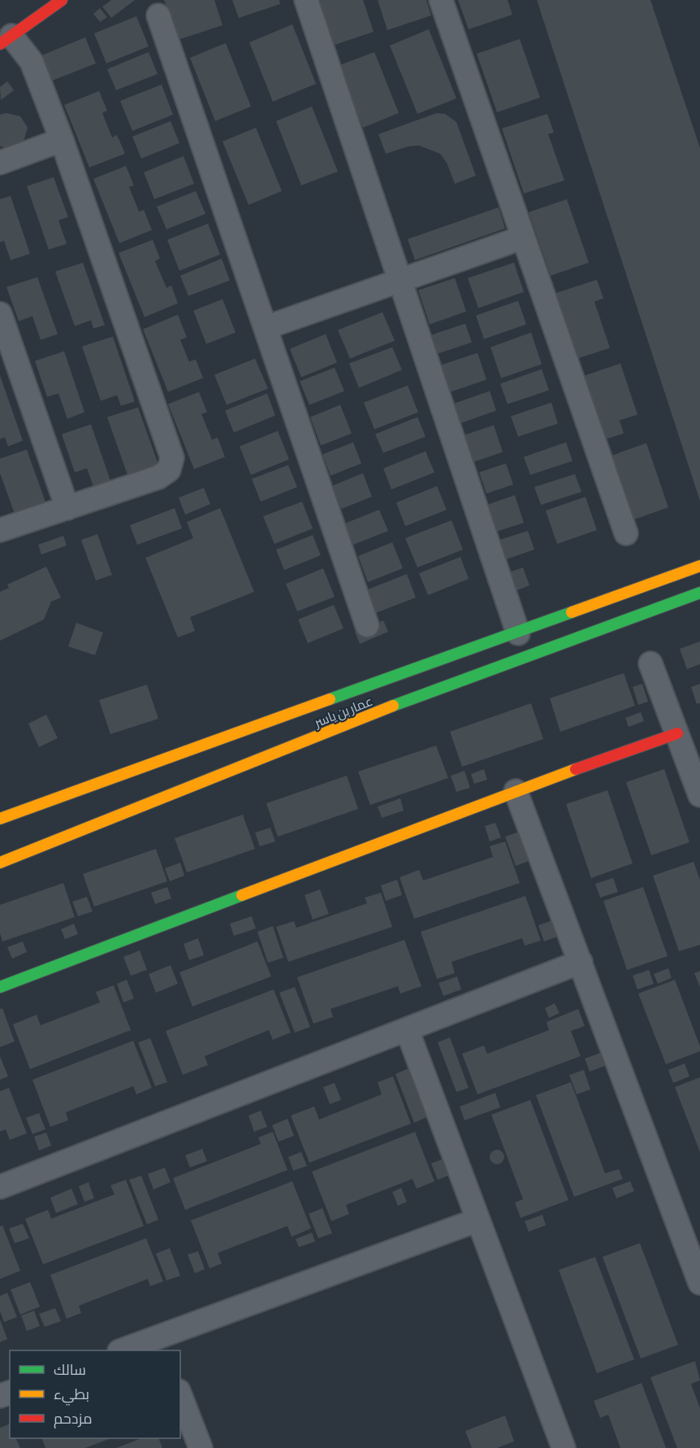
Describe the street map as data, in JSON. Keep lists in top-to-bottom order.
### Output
{
  "streets": {
    "street": ["عمار بن ياسر"]
  },
  "legend": ["سالك", "بطيء", "مزدحم"]
}
